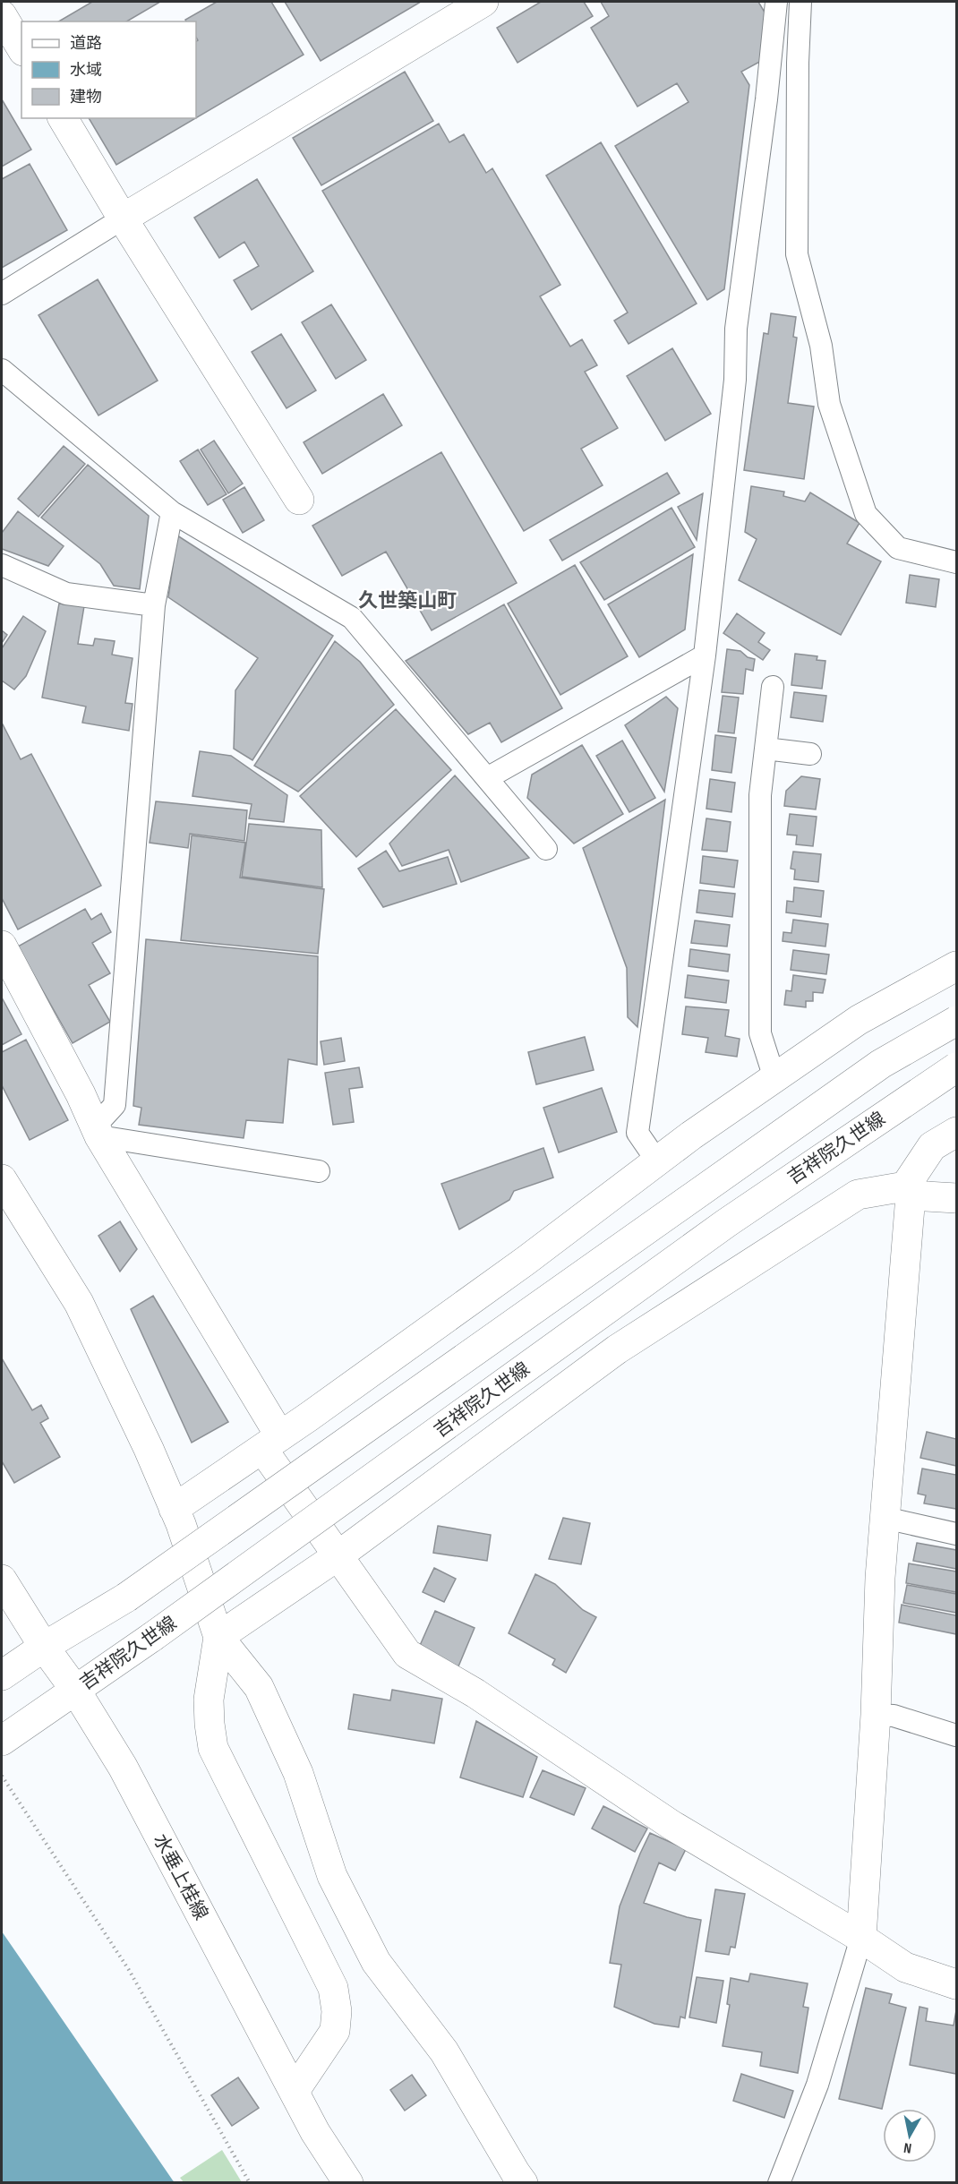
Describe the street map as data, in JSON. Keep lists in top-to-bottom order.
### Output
{
  "streets": {
    "street": ["吉祥院久世線", "水垂上桂線"]
  },
  "crossings": [
    ["吉祥院久世線", "水垂上桂線"]
  ],
  "districts": ["久世築山町"],
  "legend": ["道路", "水域", "建物"],
  "north": "bottom"
}
